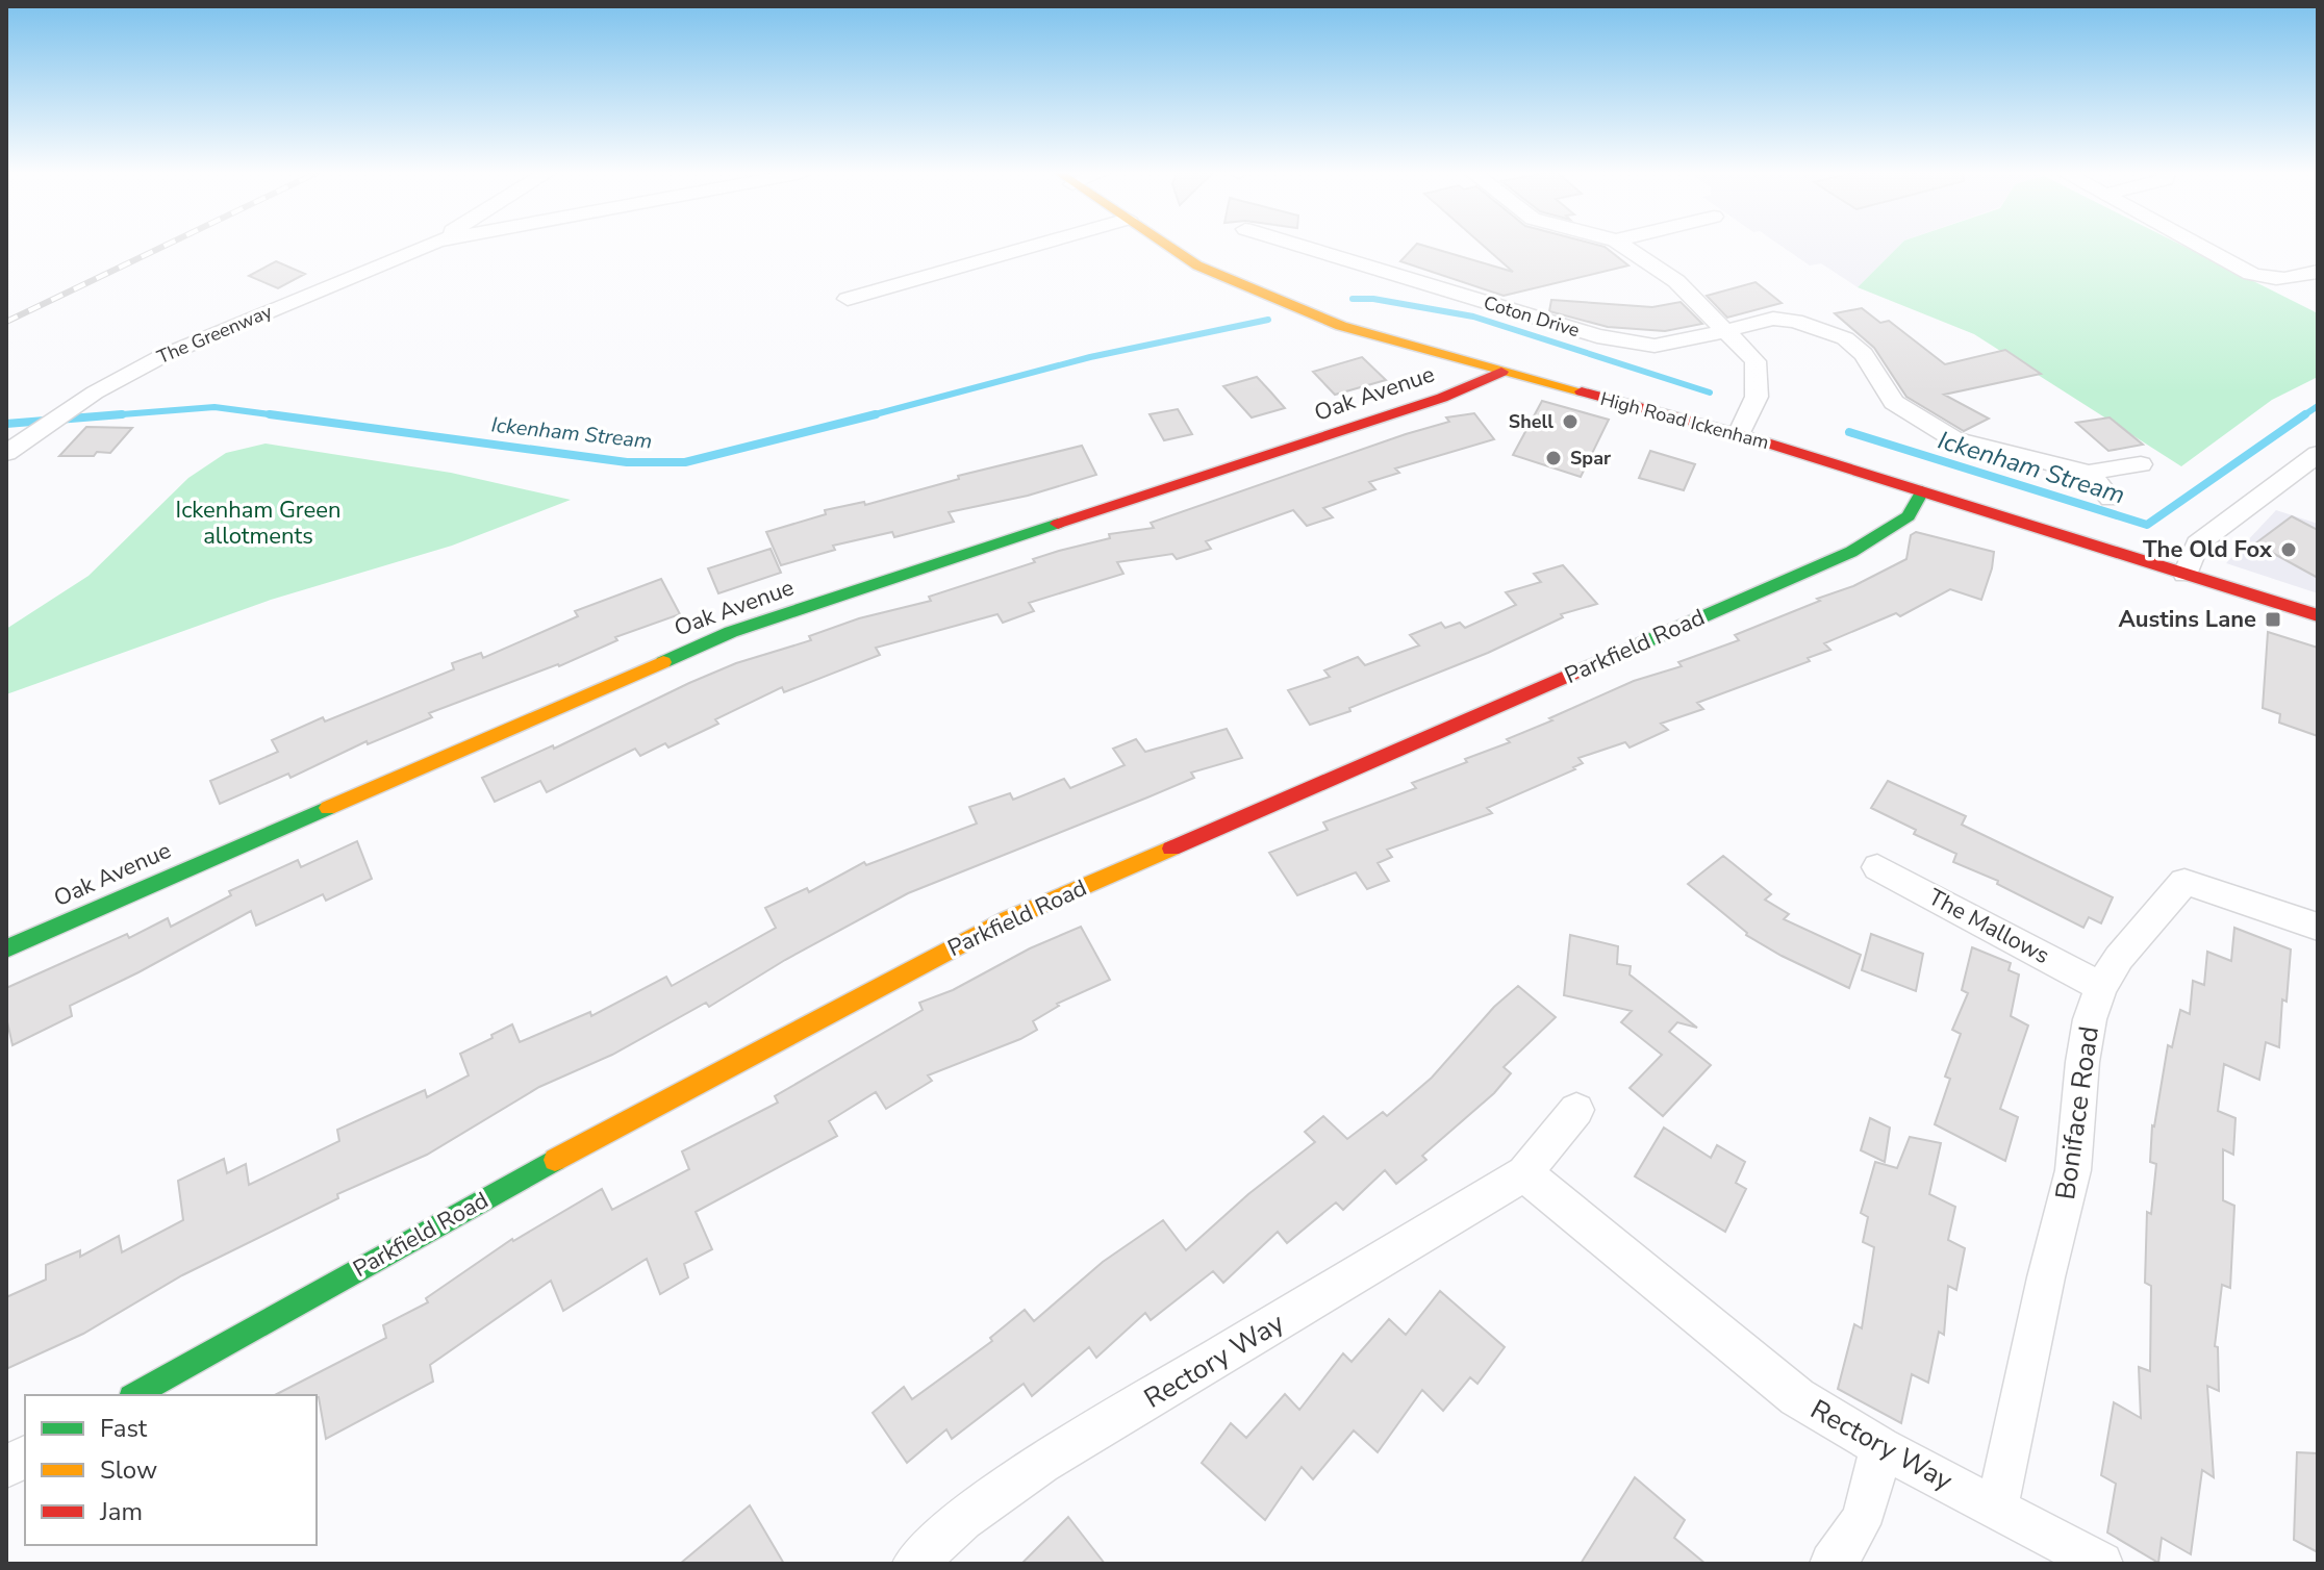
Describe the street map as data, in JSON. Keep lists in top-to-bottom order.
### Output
{
  "streets": {
    "street": [
      "Coton Drive",
      "The Greenway",
      "Oak Avenue",
      "High Road Ickenham",
      "Parkfield Road",
      "The Mallows",
      "Boniface Road",
      "Rectory Way"
    ]
  },
  "crossings": [
    ["Oak Avenue", "High Road Ickenham"],
    ["High Road Ickenham", "Parkfield Road"],
    ["The Mallows", "Boniface Road"],
    ["Boniface Road", "Rectory Way"]
  ],
  "water": ["Ickenham Stream"],
  "parks": ["Ickenham Green allotments"],
  "places": {
    "other": ["Shell", "Spar", "The Old Fox"],
    "transit": ["Austins Lane"]
  },
  "legend": ["Fast", "Slow", "Jam"]
}
